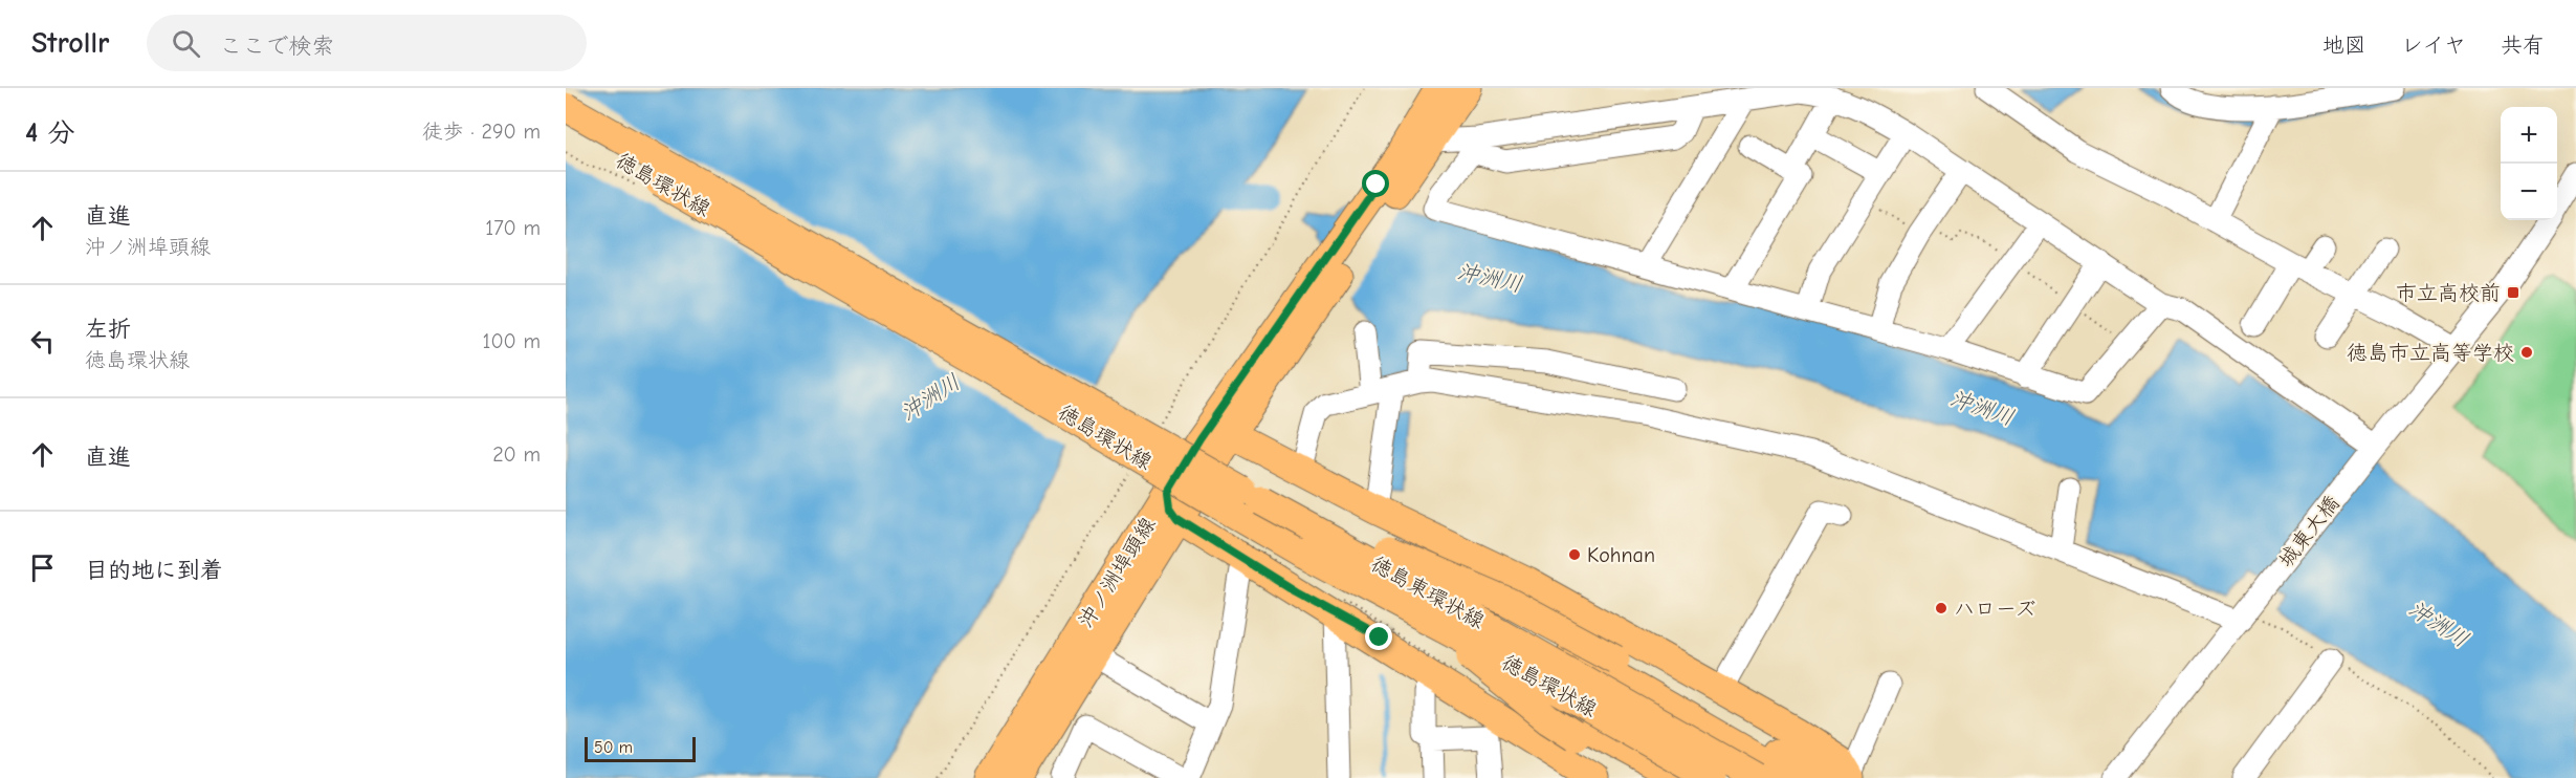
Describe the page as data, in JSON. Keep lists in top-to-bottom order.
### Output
{
  "streets": {
    "main road": ["徳島環状線", "沖ノ洲埠頭線", "徳島東環状線"],
    "street": ["城東大橋"]
  },
  "crossings": [
    ["徳島環状線", "沖ノ洲埠頭線"],
    ["徳島環状線", "徳島東環状線"]
  ],
  "water": ["沖洲川"],
  "places": {
    "transit": ["市立高校前"],
    "other": ["徳島市立高等学校", "Kohnan", "ハローズ"]
  },
  "scale_bar": "50 m",
  "page": {
    "header": "Strollr",
    "search": "ここで検索",
    "nav": ["地図", "レイヤ", "共有"],
    "heading": ["4 分", "徒歩 · 290 m"],
    "map_buttons": ["+", "−"],
    "list": [
      ["直進", "沖ノ洲埠頭線", "170 m"],
      ["左折", "徳島環状線", "100 m"],
      ["直進", "20 m"],
      "目的地に到着"
    ],
    "scale": "50 m"
  }
}
